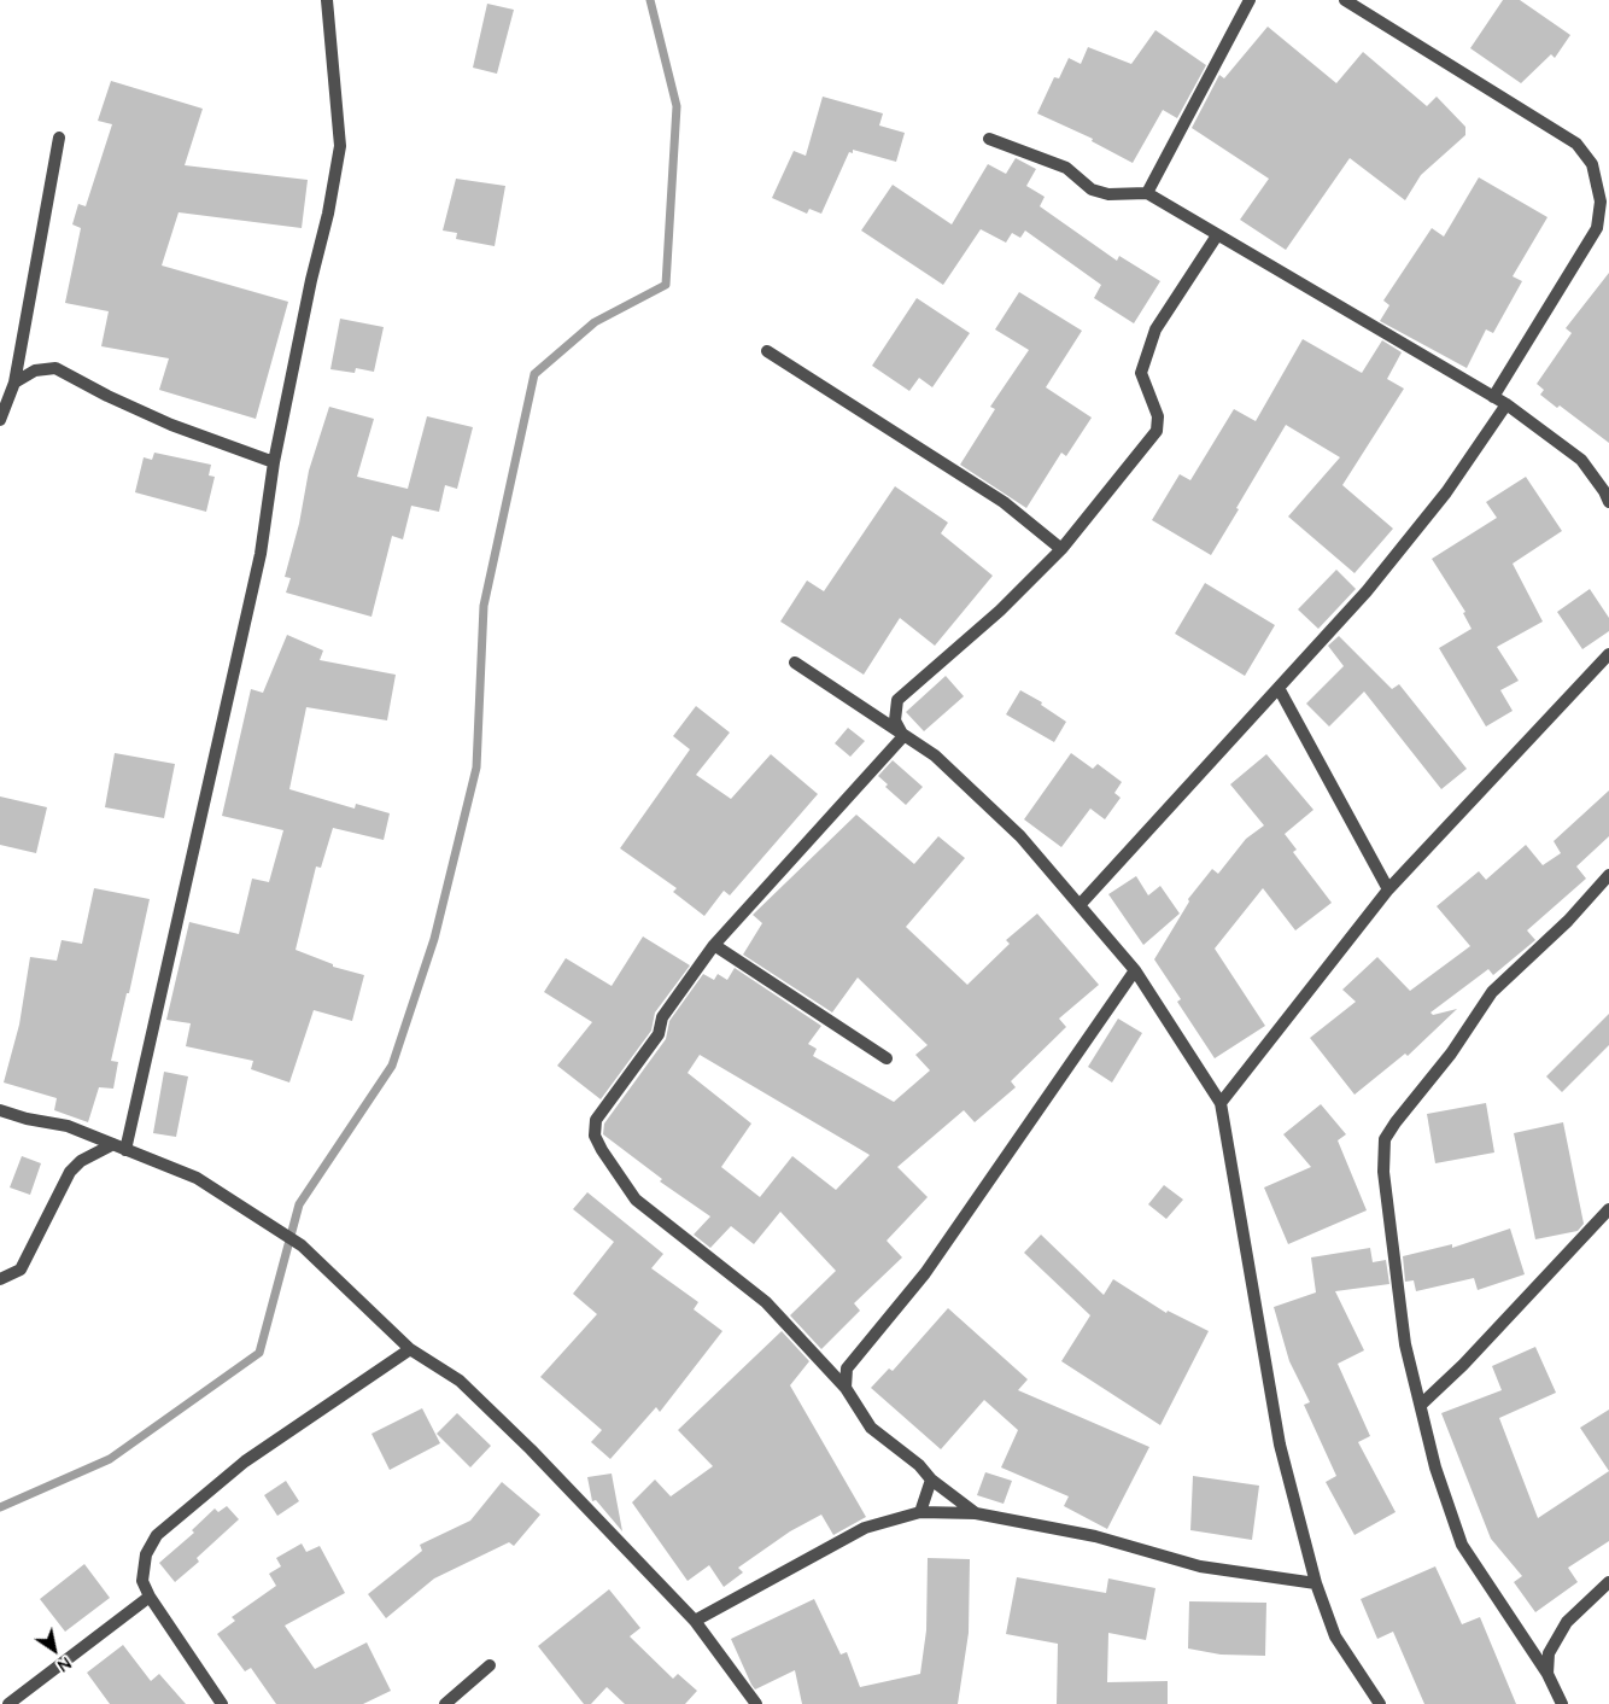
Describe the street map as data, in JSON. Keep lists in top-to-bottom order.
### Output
{
  "north": "bottom right"
}
